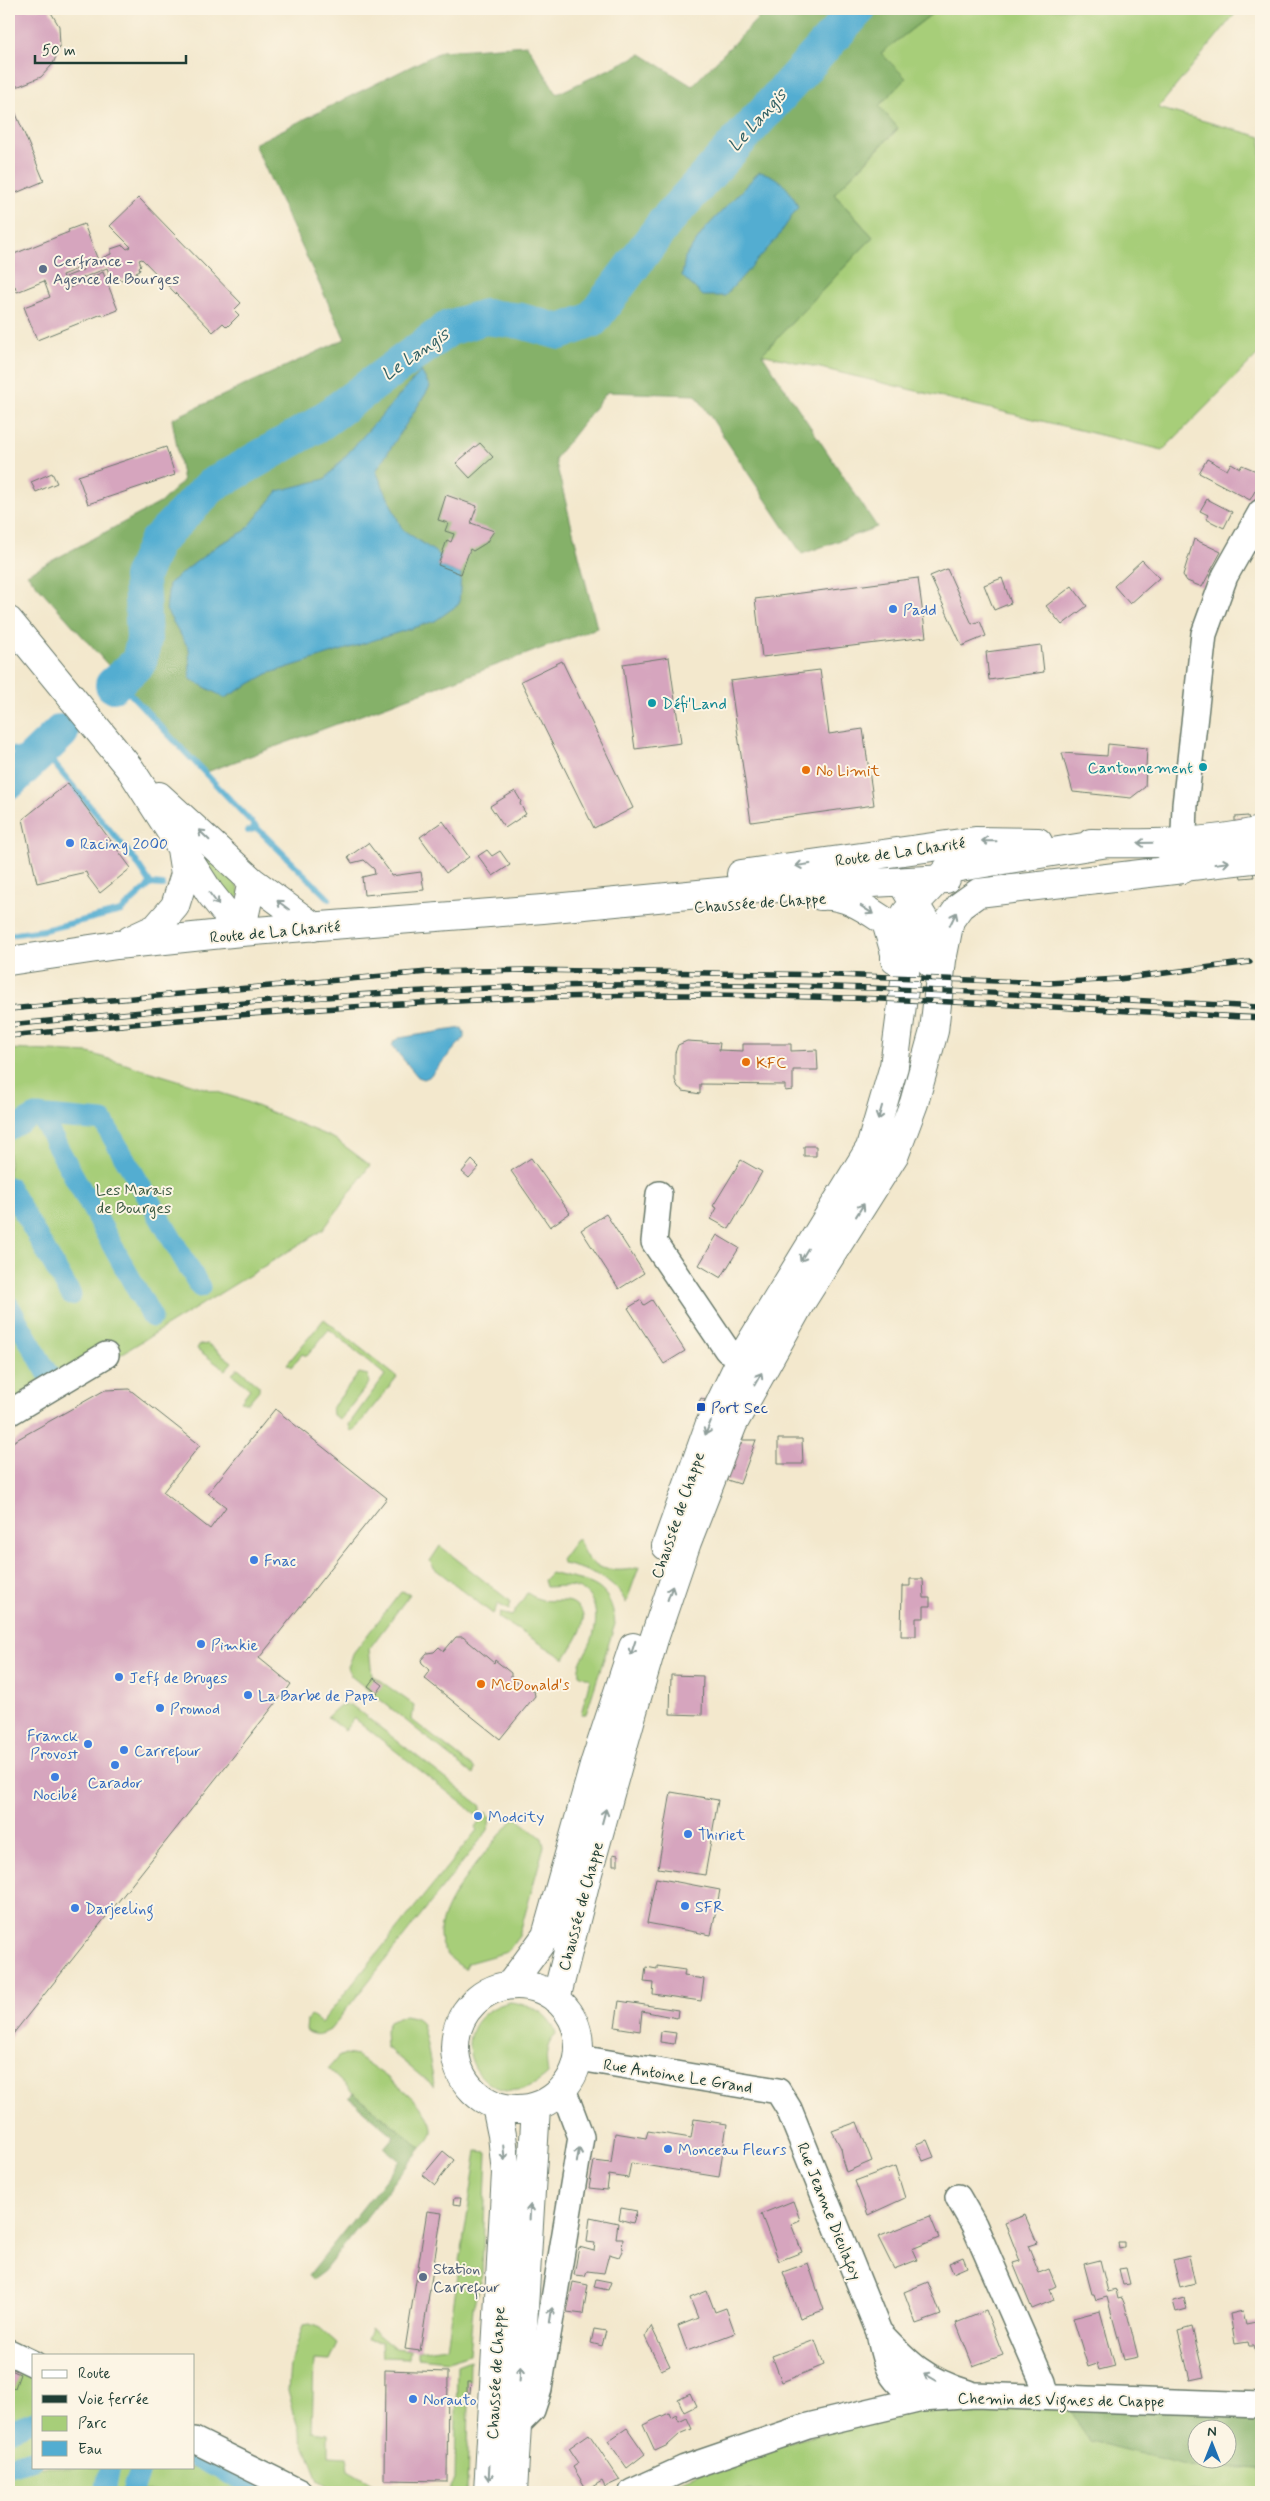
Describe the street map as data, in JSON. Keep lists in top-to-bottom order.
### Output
{
  "streets": {
    "main road": ["Route de La Charité", "Chaussée de Chappe"],
    "street": ["Rue Antoine Le Grand", "Rue Jeanne Dieulafoy", "Chemin des Vignes de Chappe"]
  },
  "crossings": [
    ["Route de La Charité", "Chaussée de Chappe"],
    ["Chaussée de Chappe", "Rue Antoine Le Grand"],
    ["Rue Antoine Le Grand", "Rue Jeanne Dieulafoy"],
    ["Rue Jeanne Dieulafoy", "Chemin des Vignes de Chappe"]
  ],
  "water": ["Le Langis"],
  "parks": ["Les Marais de Bourges"],
  "places": {
    "other": [
      "Cerfrance - Agence de Bourges",
      "Padd",
      "Défi'Land",
      "Cantonnement",
      "No Limit",
      "Racing 2000",
      "KFC",
      "Fnac",
      "Pimkie",
      "Jeff de Bruges",
      "McDonald's",
      "La Barbe de Papa",
      "Promod",
      "Franck Provost",
      "Carrefour",
      "Carador",
      "Nocibé",
      "Modcity",
      "Thiriet",
      "SFR",
      "Darjeeling",
      "Monceau Fleurs",
      "Station Carrefour",
      "Norauto"
    ],
    "transit": ["Port Sec"]
  },
  "legend": [
    "Route",
    "Voie ferrée",
    "Parc",
    "Eau"
  ],
  "scale_bar": "50 m",
  "north": "top"
}
